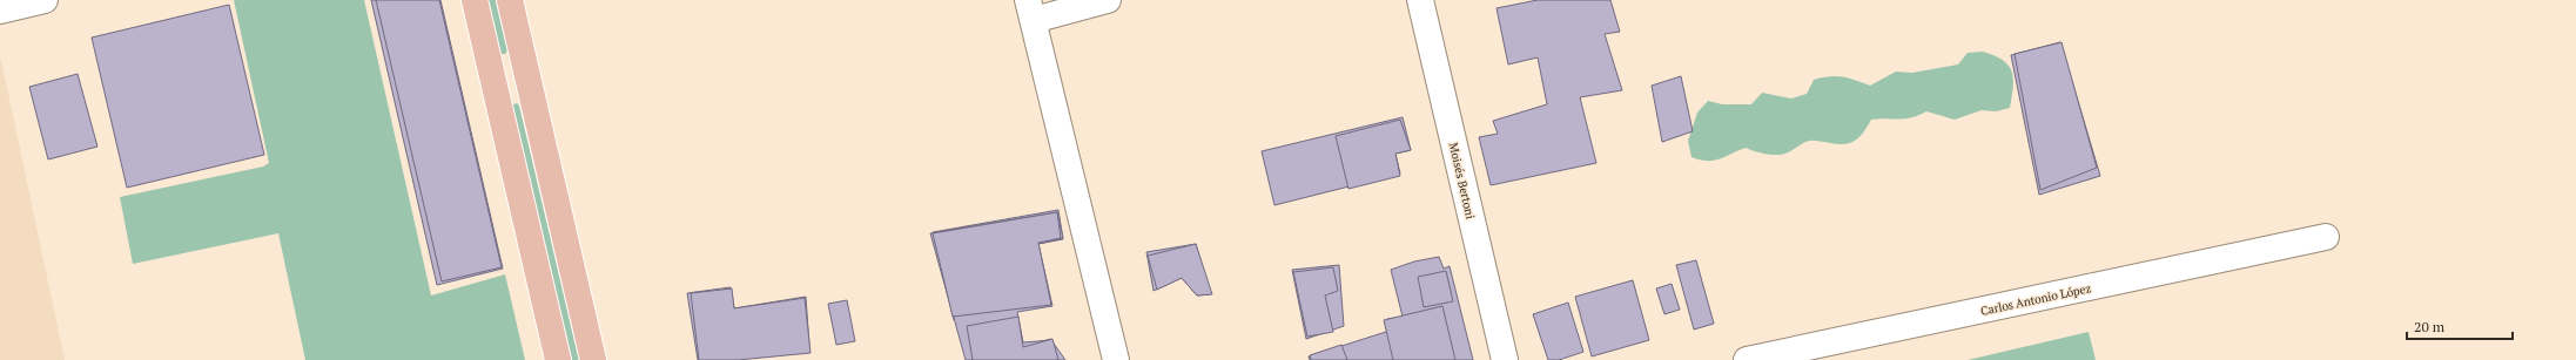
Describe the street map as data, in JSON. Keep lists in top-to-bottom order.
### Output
{
  "streets": {
    "street": ["Moisés Bertoni", "Carlos Antonio López"]
  },
  "scale_bar": "20 m"
}
